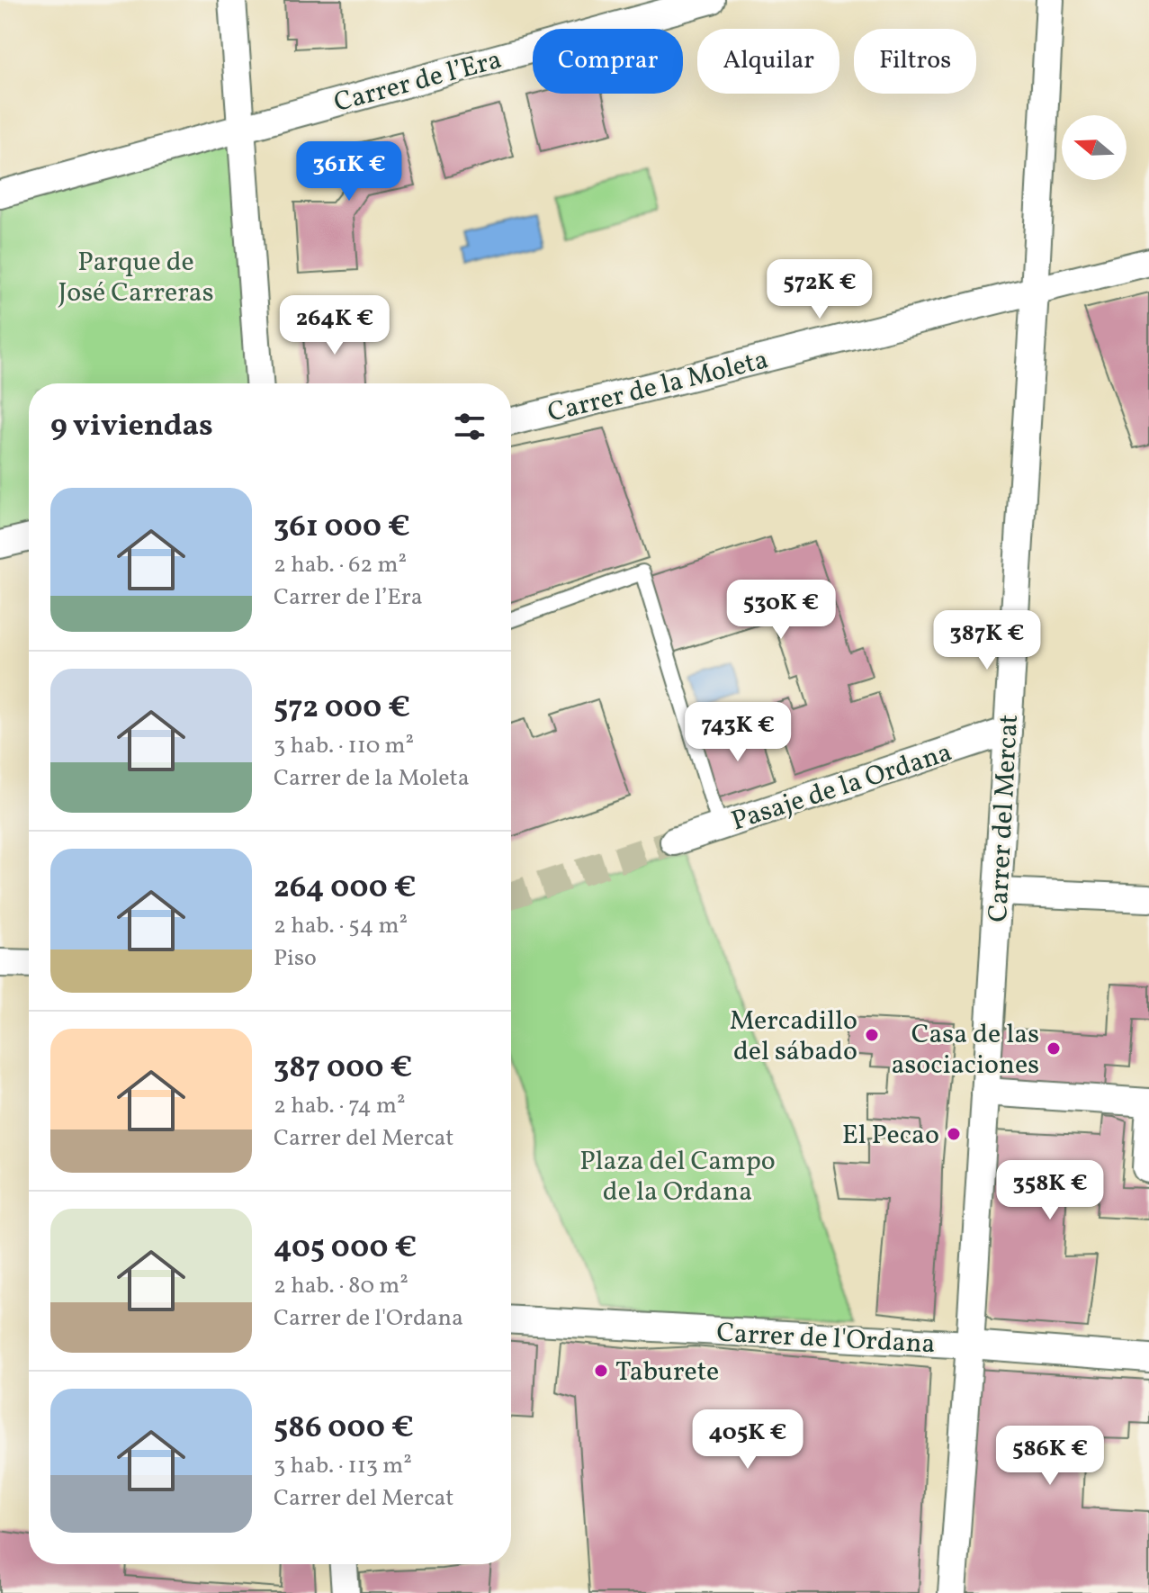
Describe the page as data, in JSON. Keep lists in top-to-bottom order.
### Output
{
  "streets": {
    "street": [
      "Carrer de l’Era",
      "Carrer de la Moleta",
      "Pasaje de la Ordana",
      "Carrer del Mercat",
      "Carrer de l'Ordana"
    ]
  },
  "crossings": [
    ["Carrer de la Moleta", "Carrer del Mercat"],
    ["Pasaje de la Ordana", "Carrer del Mercat"],
    ["Carrer del Mercat", "Carrer de l'Ordana"]
  ],
  "parks": ["Parque de José Carreras", "Plaza del Campo de la Ordana"],
  "places": [
    "Mercadillo del sábado",
    "Casa de las asociaciones",
    "El Pecao",
    "Taburete"
  ],
  "north": "left",
  "page": {
    "chip": ["Comprar", "Alquilar", "Filtros"],
    "price": [
      "361K €",
      "572K €",
      "264K €",
      "530K €",
      "387K €",
      "743K €",
      "358K €",
      "405K €",
      "586K €"
    ],
    "heading": "9 viviendas",
    "list": [
      {
        "name": "361 000 €",
        "note": "2 hab. · 62 m² · Carrer de l’Era"
      },
      {
        "name": "572 000 €",
        "note": "3 hab. · 110 m² · Carrer de la Moleta"
      },
      {
        "name": "264 000 €",
        "note": "2 hab. · 54 m² · Piso"
      },
      {
        "name": "387 000 €",
        "note": "2 hab. · 74 m² · Carrer del Mercat"
      },
      {
        "name": "405 000 €",
        "note": "2 hab. · 80 m² · Carrer de l'Ordana"
      },
      {
        "name": "586 000 €",
        "note": "3 hab. · 113 m² · Carrer del Mercat"
      }
    ]
  }
}
